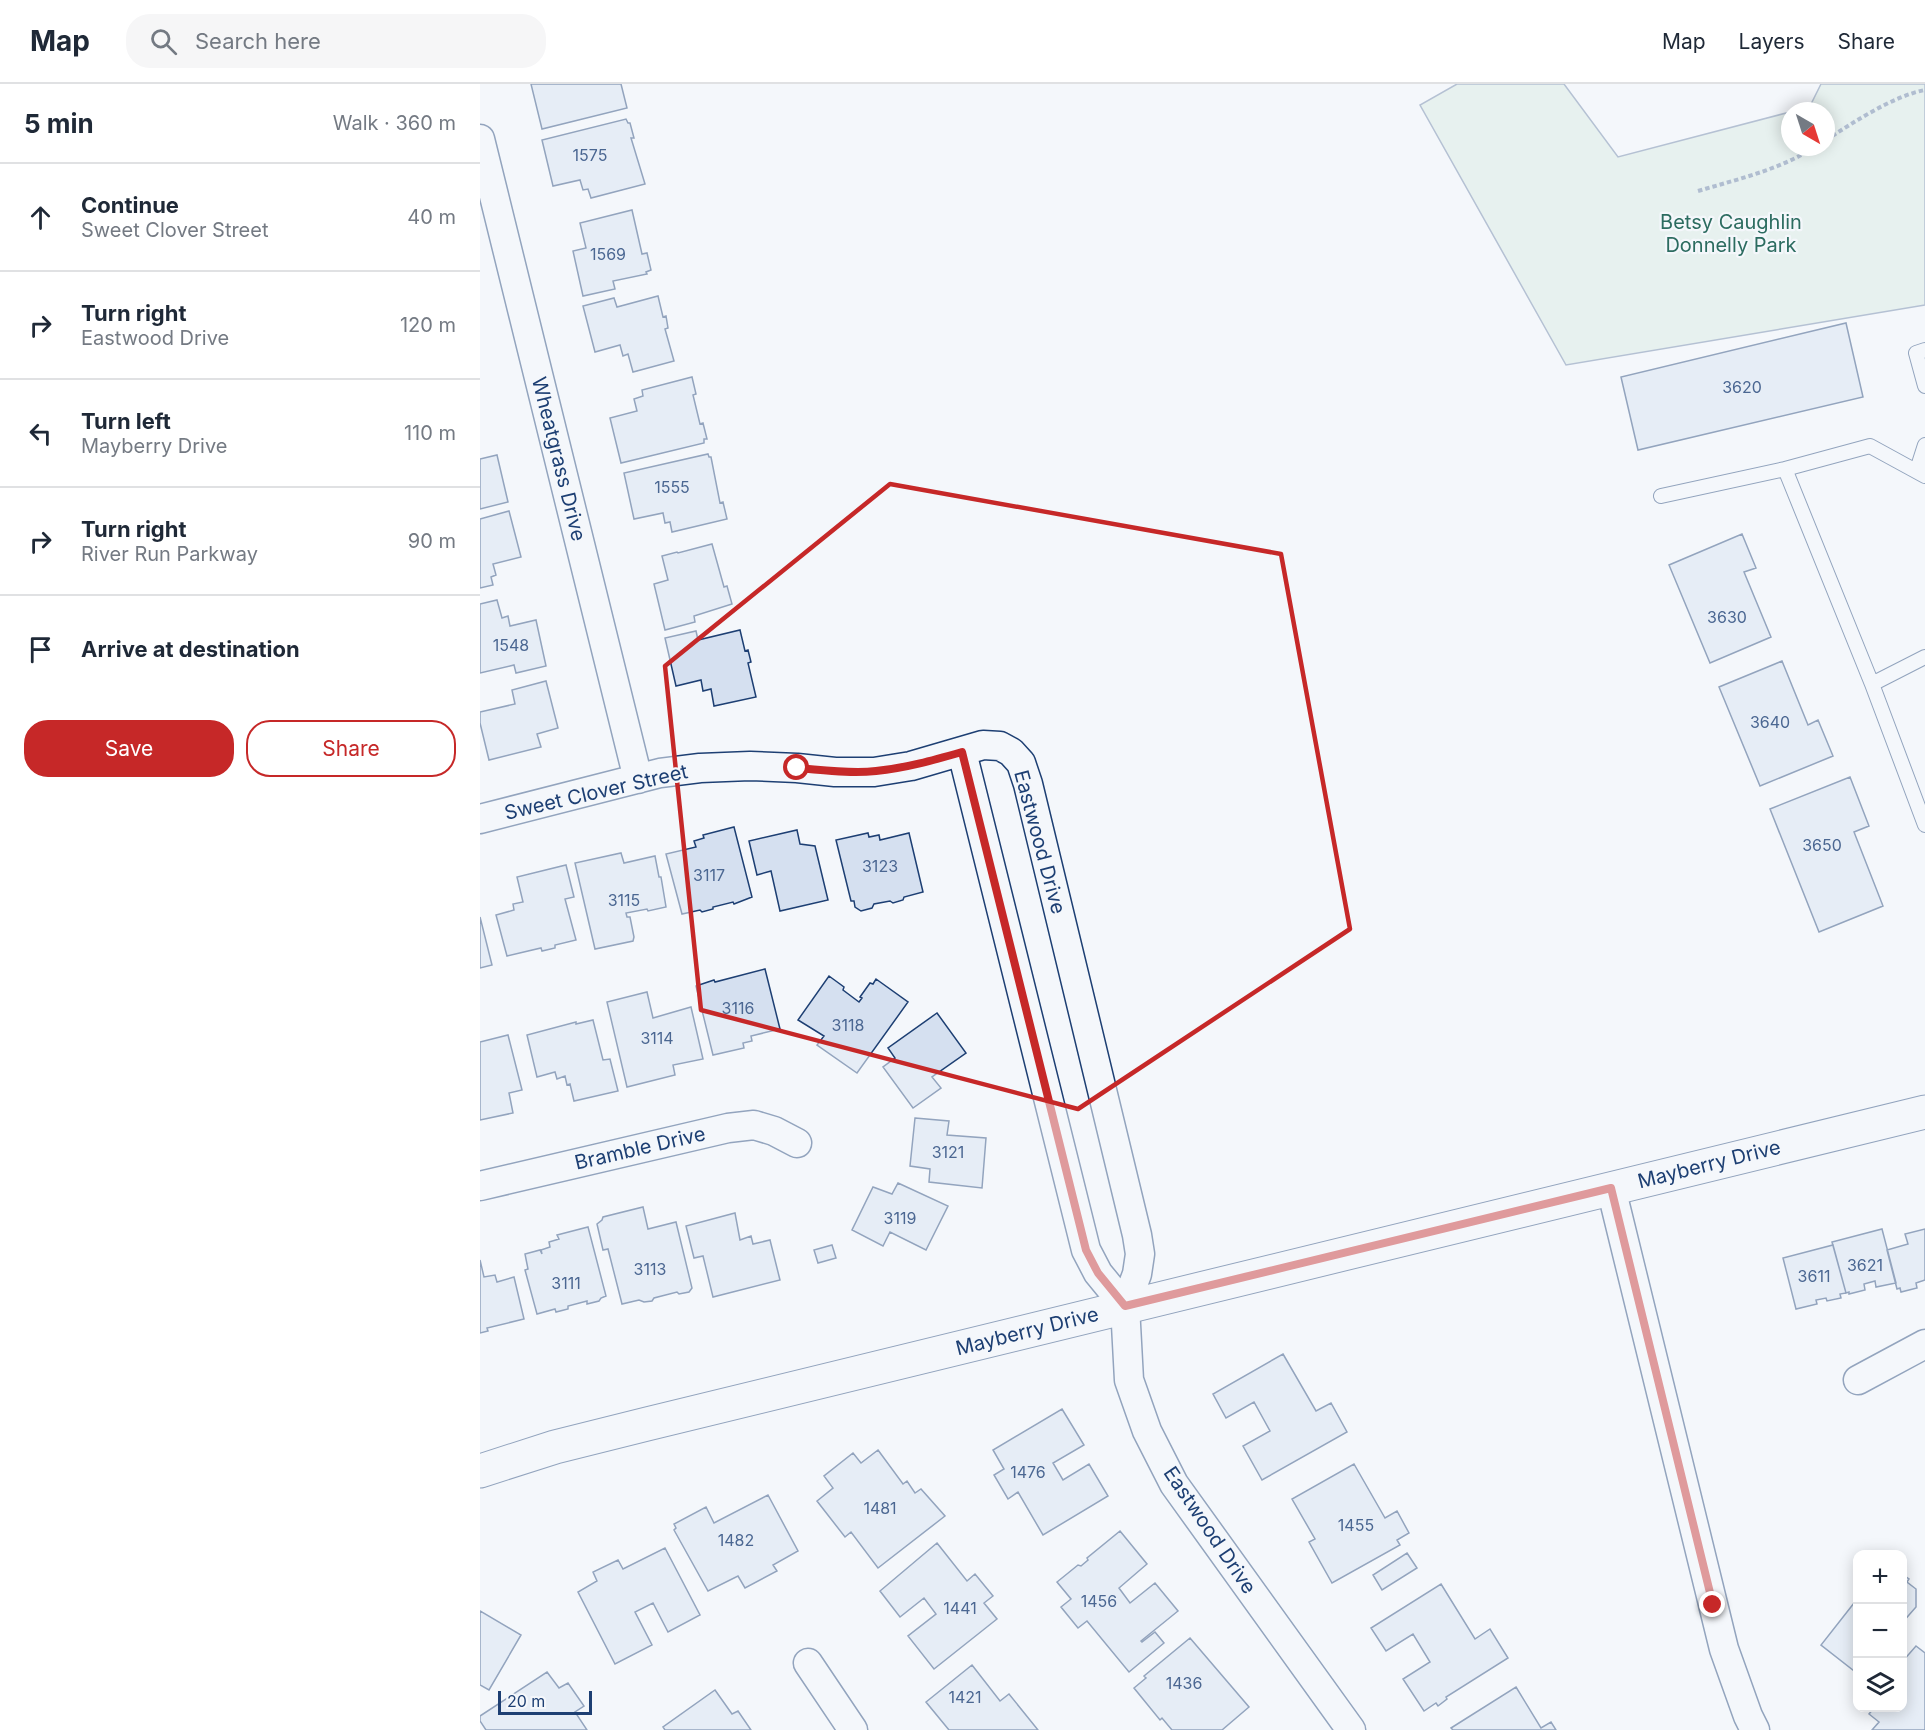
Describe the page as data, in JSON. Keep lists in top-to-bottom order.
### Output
{
  "streets": {
    "main road": ["Mayberry Drive"],
    "street": [
      "Wheatgrass Drive",
      "Sweet Clover Street",
      "Eastwood Drive",
      "Bramble Drive"
    ]
  },
  "crossings": [
    ["Wheatgrass Drive", "Sweet Clover Street"],
    ["Sweet Clover Street", "Eastwood Drive"],
    ["Eastwood Drive", "Mayberry Drive"]
  ],
  "parks": ["Betsy Caughlin Donnelly Park"],
  "house_numbers": [
    "1575",
    "1569",
    "3620",
    "1555",
    "3630",
    "1548",
    "3640",
    "3650",
    "3123",
    "3117",
    "3115",
    "3116",
    "3118",
    "3114",
    "3121",
    "3119",
    "3621",
    "3113",
    "3611",
    "3111",
    "1476",
    "1481",
    "1455",
    "1482",
    "1456",
    "1441",
    "1436",
    "1421"
  ],
  "scale_bar": "20 m",
  "north": "bottom right",
  "page": {
    "header": "Map",
    "search": "Search here",
    "nav": ["Map", "Layers", "Share"],
    "heading": ["5 min", "Walk · 360 m"],
    "list": [
      ["Continue", "Sweet Clover Street", "40 m"],
      ["Turn right", "Eastwood Drive", "120 m"],
      ["Turn left", "Mayberry Drive", "110 m"],
      ["Turn right", "River Run Parkway", "90 m"],
      "Arrive at destination"
    ],
    "buttons": ["Save", "Share"],
    "map_buttons": ["+", "−"],
    "scale": "20 m"
  }
}
